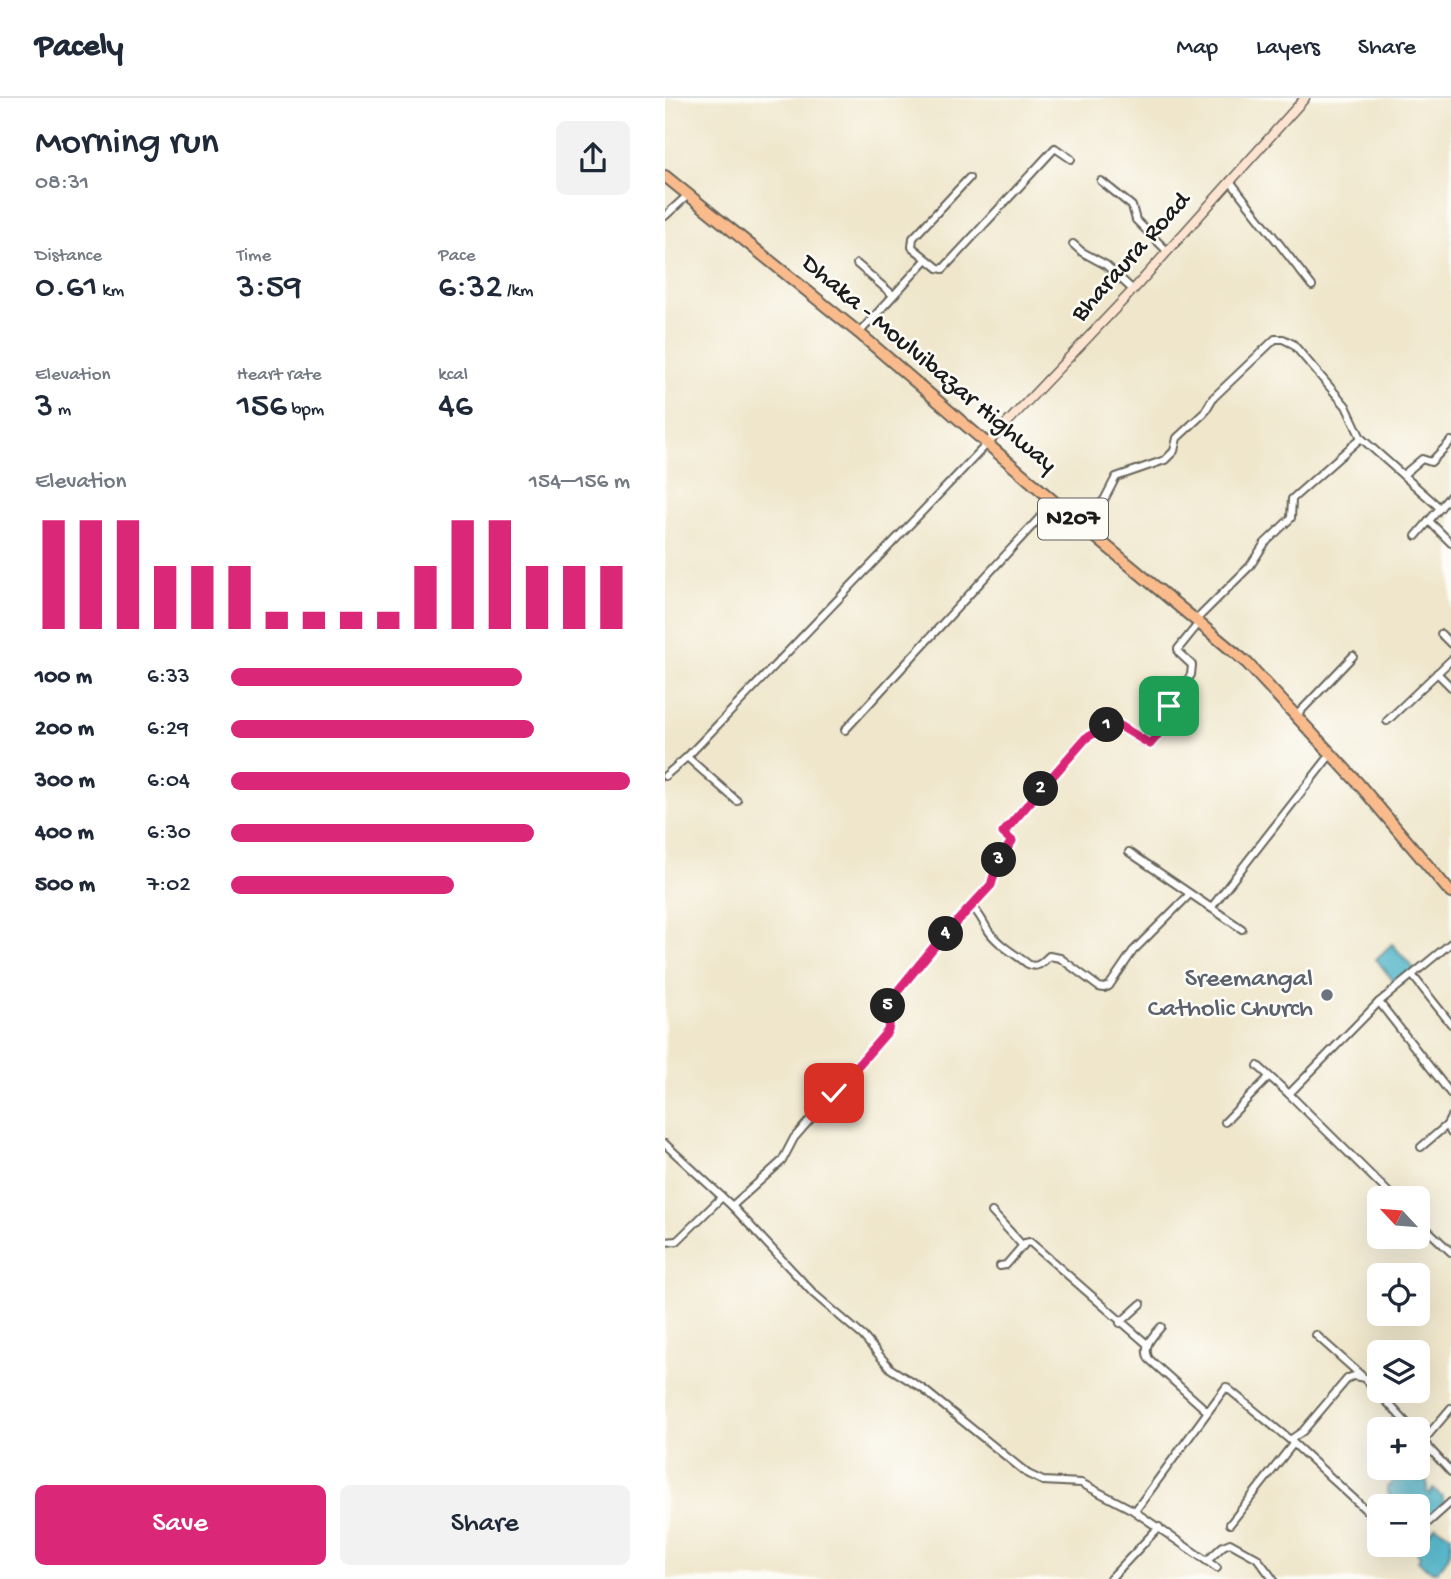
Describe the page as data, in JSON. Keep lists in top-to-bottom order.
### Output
{
  "streets": {
    "highway": ["Dhaka - Moulvibazar Highway", "N207"],
    "main road": ["Bharaura Road"]
  },
  "crossings": [
    ["Bharaura Road", "Dhaka - Moulvibazar Highway"]
  ],
  "places": ["Sreemangal Catholic Church"],
  "north": "top left",
  "page": {
    "header": "Pacely",
    "nav": ["Map", "Layers", "Share"],
    "heading": ["Morning run", "08:31"],
    "stats": [
      ["Distance", "0.61 km"],
      ["Time", "3:59"],
      ["Pace", "6:32 /km"],
      ["Elevation", "3 m"],
      ["Heart rate", "156 bpm"],
      ["kcal", "46"]
    ],
    "chart": ["Elevation", "154–156 m"],
    "list": [
      {
        "name": "100 m",
        "note": "6:33"
      },
      {
        "name": "200 m",
        "note": "6:29"
      },
      {
        "name": "300 m",
        "note": "6:04"
      },
      {
        "name": "400 m",
        "note": "6:30"
      },
      {
        "name": "500 m",
        "note": "7:02"
      }
    ],
    "pins": [
      "1",
      "2",
      "3",
      "4",
      "5"
    ],
    "map_buttons": ["+", "−"],
    "buttons": ["Save", "Share"]
  }
}
